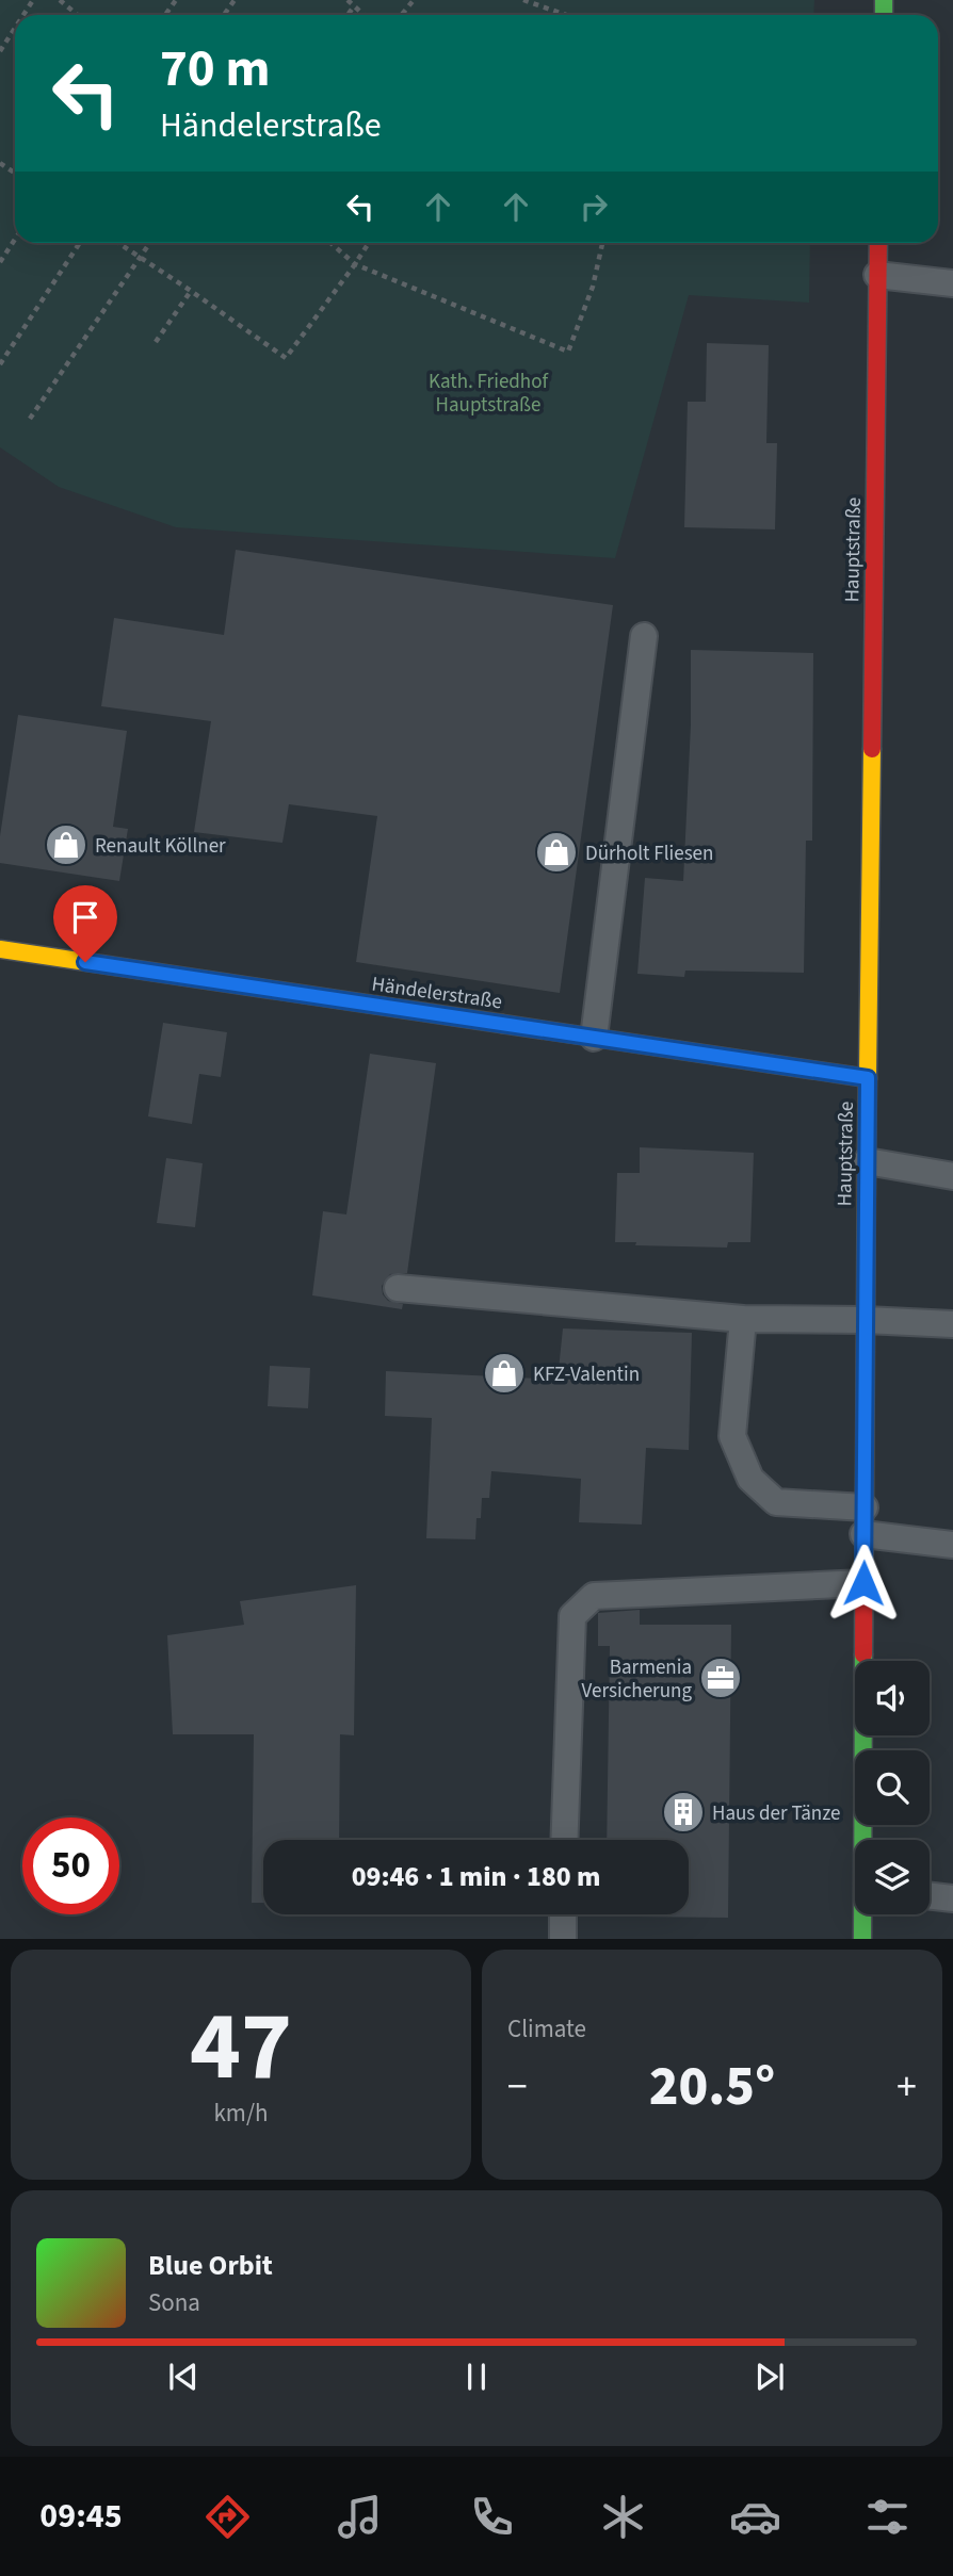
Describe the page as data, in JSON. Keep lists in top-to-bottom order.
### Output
{
  "streets": {
    "main road": ["Hauptstraße", "Händelerstraße"]
  },
  "crossings": [
    ["Hauptstraße", "Händelerstraße"]
  ],
  "parks": ["Kath. Friedhof Hauptstraße"],
  "places": {
    "shop": ["Renault Köllner", "Dürholt Fliesen", "KFZ-Valentin"],
    "office": ["Barmenia Versicherung"],
    "building": ["Haus der Tänze"]
  },
  "page": {
    "turn": ["70 m", "Händelerstraße"],
    "limit": "50",
    "trip": "09:46 · 1 min · 180 m",
    "tile": [
      ["47", "km/h"],
      "Climate"
    ],
    "heat": ["−", "20.5°", "+"],
    "song": ["Blue Orbit", "Sona"],
    "tabs": "09:45"
  }
}
